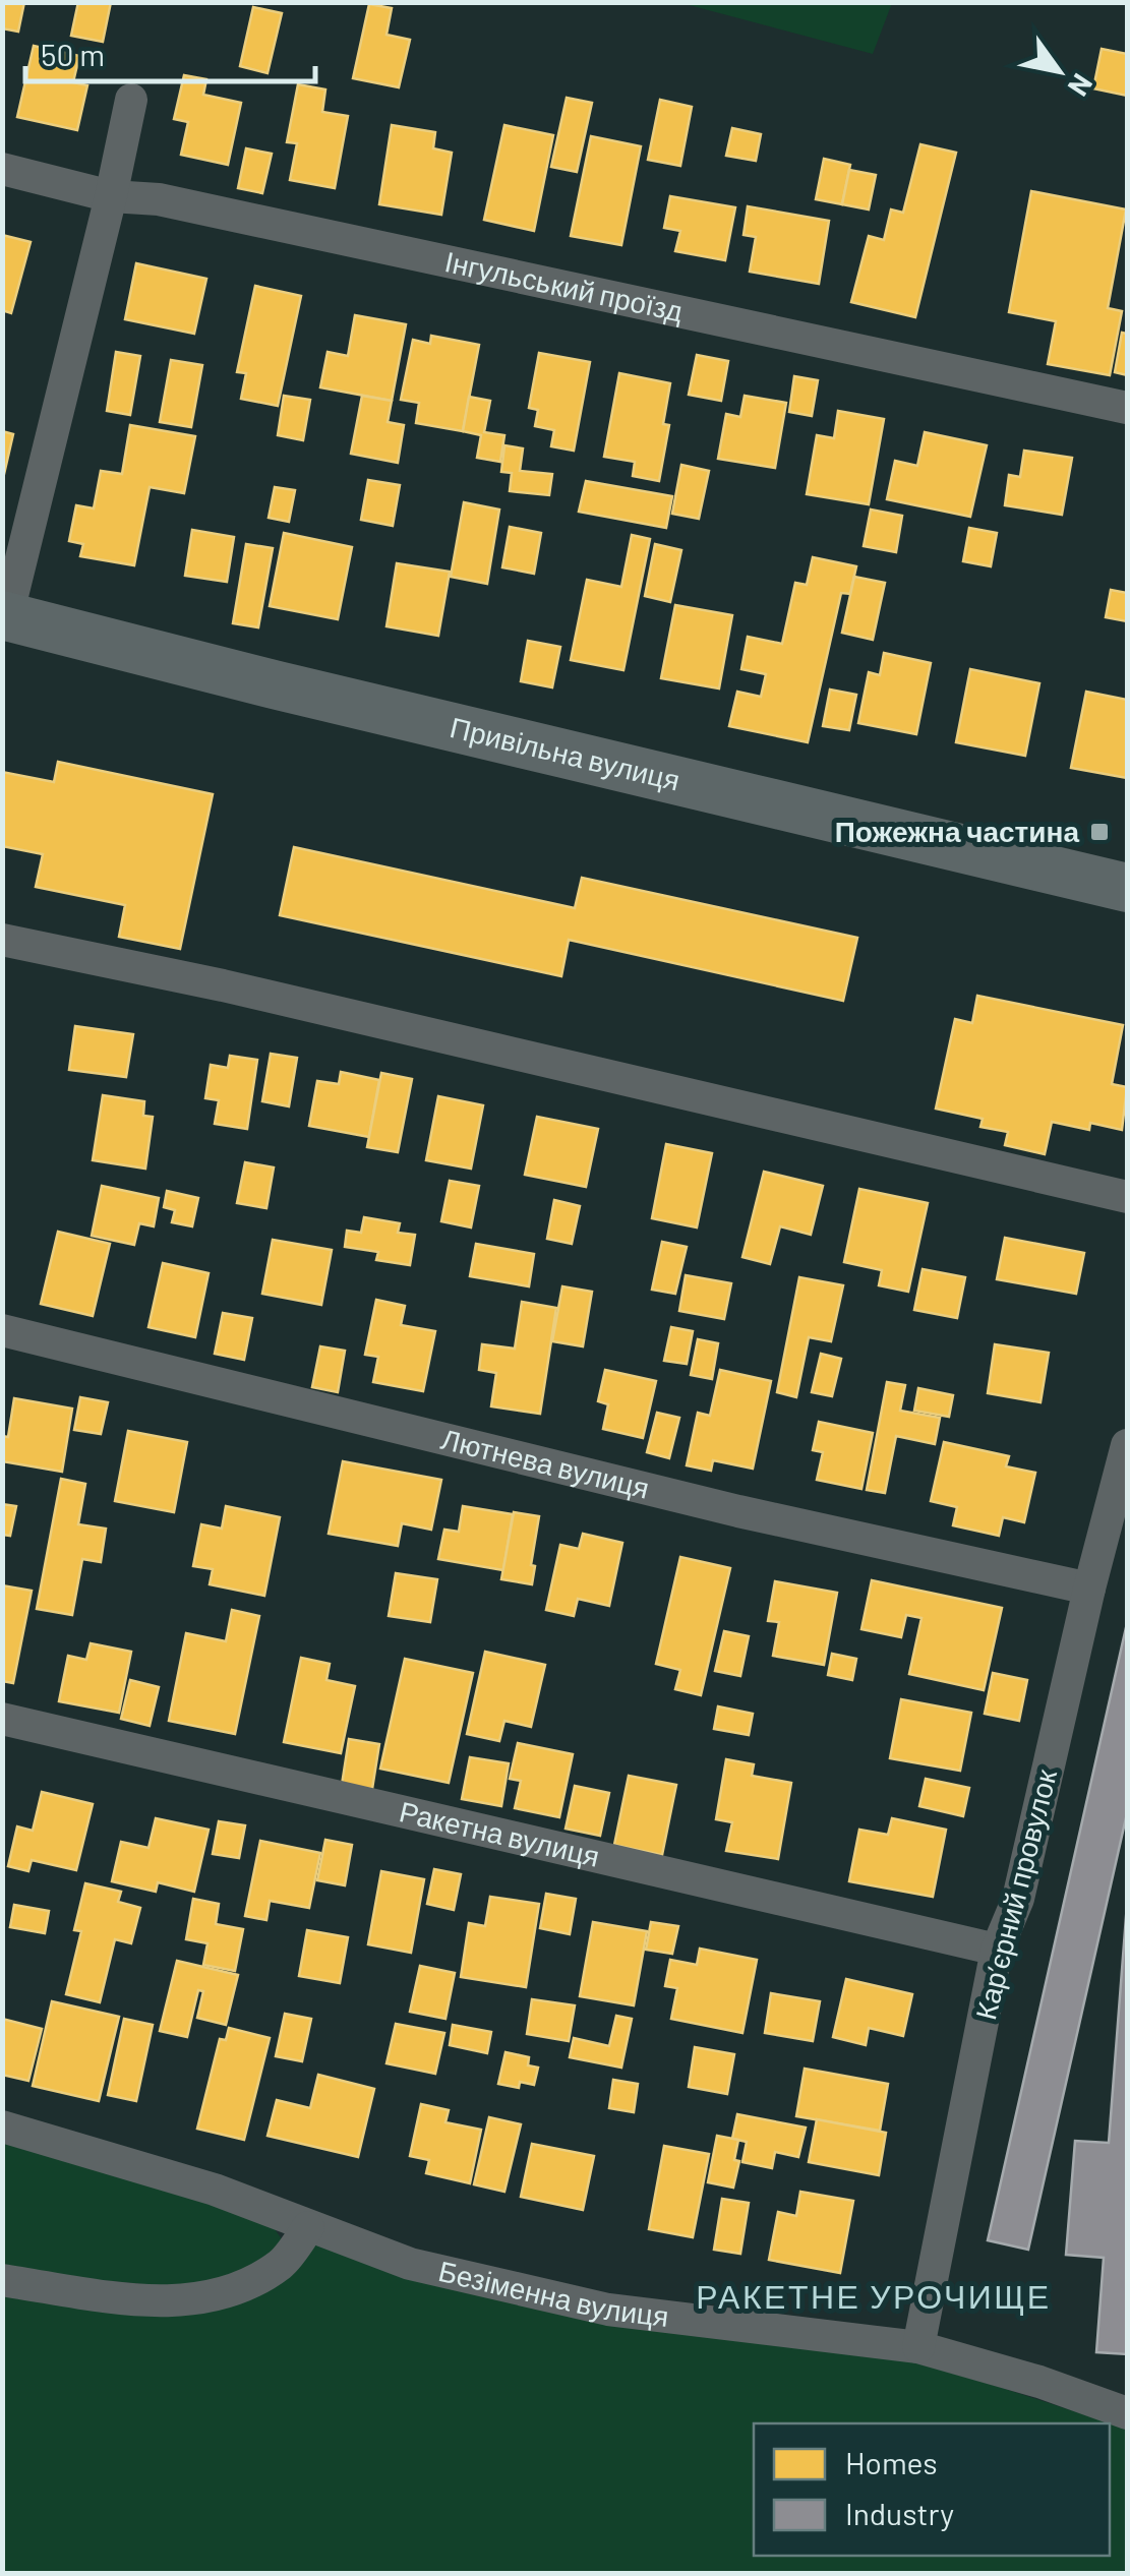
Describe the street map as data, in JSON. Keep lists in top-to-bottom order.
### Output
{
  "streets": {
    "street": [
      "Інгульський проїзд",
      "Привільна вулиця",
      "Лютнева вулиця",
      "Ракетна вулиця",
      "Карʼєрний провулок",
      "Безіменна вулиця"
    ]
  },
  "crossings": [
    ["Лютнева вулиця", "Карʼєрний провулок"],
    ["Ракетна вулиця", "Карʼєрний провулок"],
    ["Карʼєрний провулок", "Безіменна вулиця"]
  ],
  "districts": ["РАКЕТНЕ УРОЧИЩЕ"],
  "places": {
    "transit": ["Пожежна частина"]
  },
  "legend": ["Homes", "Industry"],
  "scale_bar": "50 m",
  "north": "bottom right"
}
